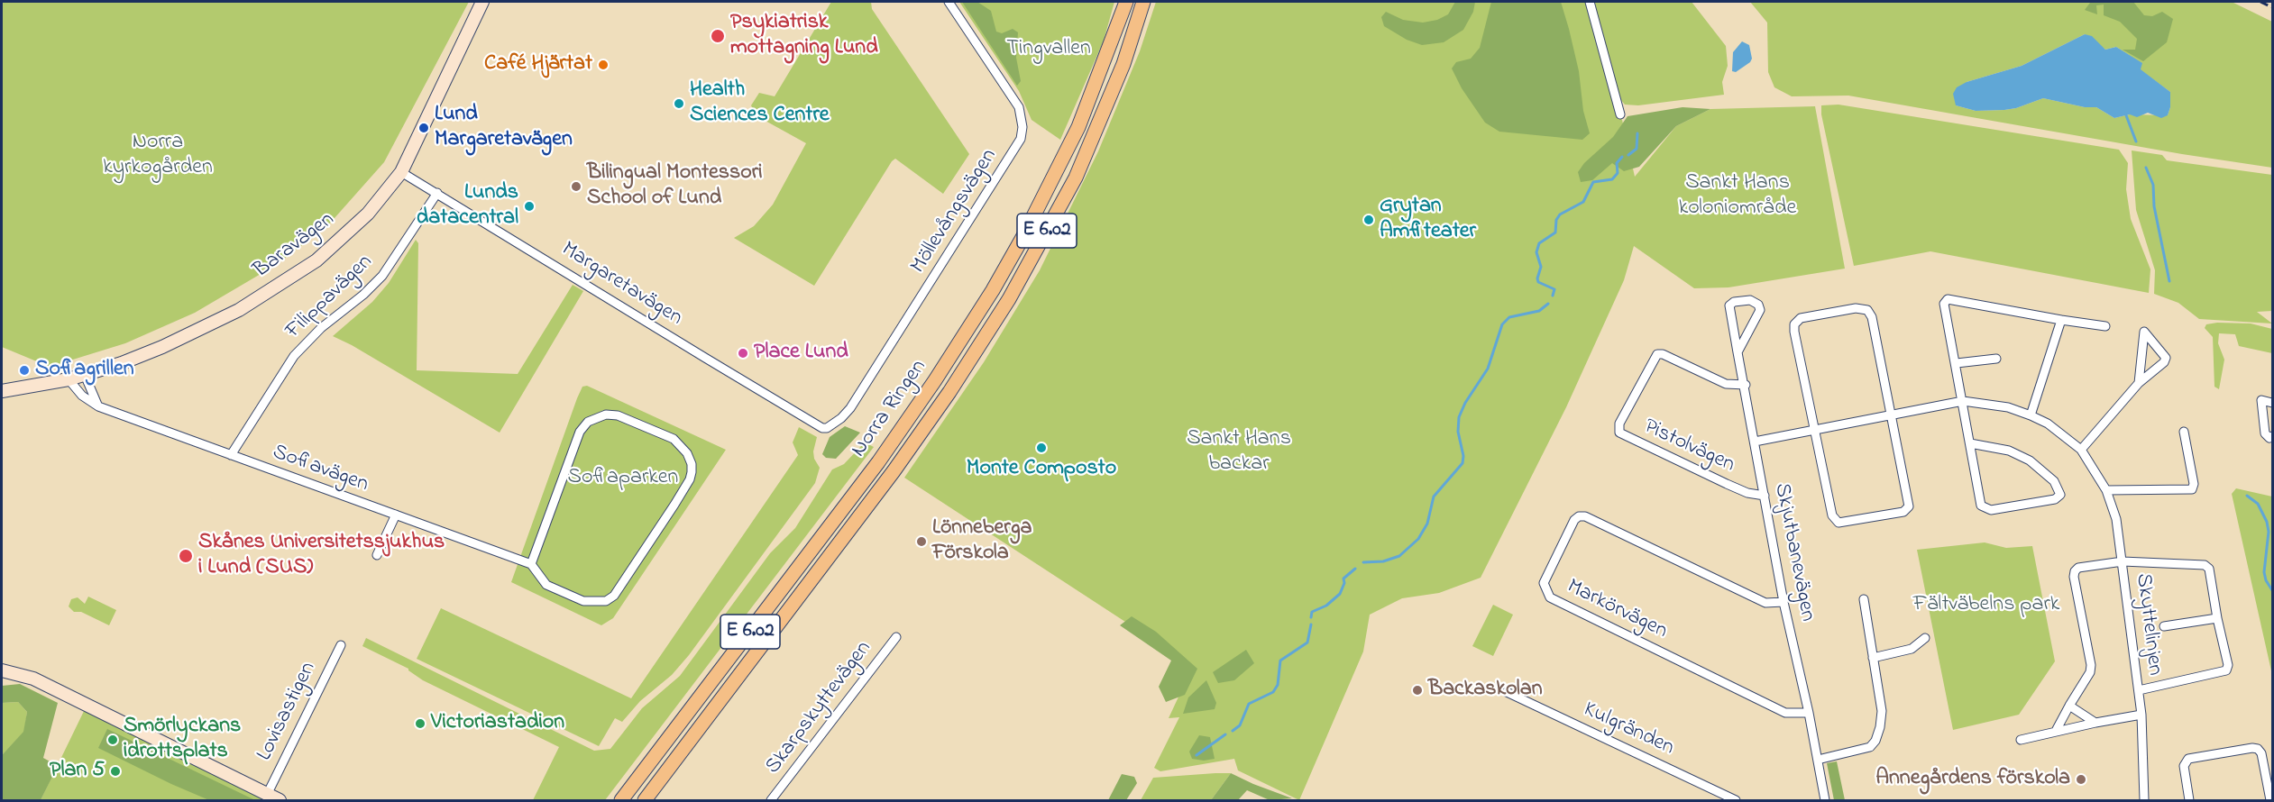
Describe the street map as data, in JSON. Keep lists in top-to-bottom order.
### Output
{
  "streets": {
    "main road": ["E 6.02", "Norra Ringen"],
    "street": [
      "Möllevångsvägen",
      "Baravägen",
      "Margaretavägen",
      "Filippavägen",
      "Pistolvägen",
      "Sofiavägen",
      "Skjutbanevägen",
      "Markörvägen",
      "Skyttelinjen",
      "Skarpskyttevägen",
      "Lovisastigen",
      "Kulgränden"
    ]
  },
  "crossings": [
    ["Möllevångsvägen", "Margaretavägen"],
    ["Baravägen", "Margaretavägen"],
    ["Baravägen", "Sofiavägen"],
    ["Margaretavägen", "Filippavägen"],
    ["Filippavägen", "Sofiavägen"],
    ["Pistolvägen", "Skjutbanevägen"],
    ["Skjutbanevägen", "Markörvägen"],
    ["Skjutbanevägen", "Skyttelinjen"]
  ],
  "parks": [
    "Tingvallen",
    "Norra kyrkogården",
    "Sankt Hans koloniområde",
    "Sankt Hans backar",
    "Sofiaparken",
    "Fältväbelns park"
  ],
  "places": [
    "Psykiatrisk mottagning Lund",
    "Café Hjärtat",
    "Health Sciences Centre",
    "Lund Margaretavägen",
    "Bilingual Montessori School of Lund",
    "Lunds datacentral",
    "Grytan Amfiteater",
    "Place Lund",
    "Sofiagrillen",
    "Monte Composto",
    "Lönneberga Förskola",
    "Skånes Universitetssjukhus i Lund (SUS)",
    "Backaskolan",
    "Victoriastadion",
    "Smörlyckans idrottsplats",
    "Plan 5",
    "Annegårdens förskola"
  ]
}
